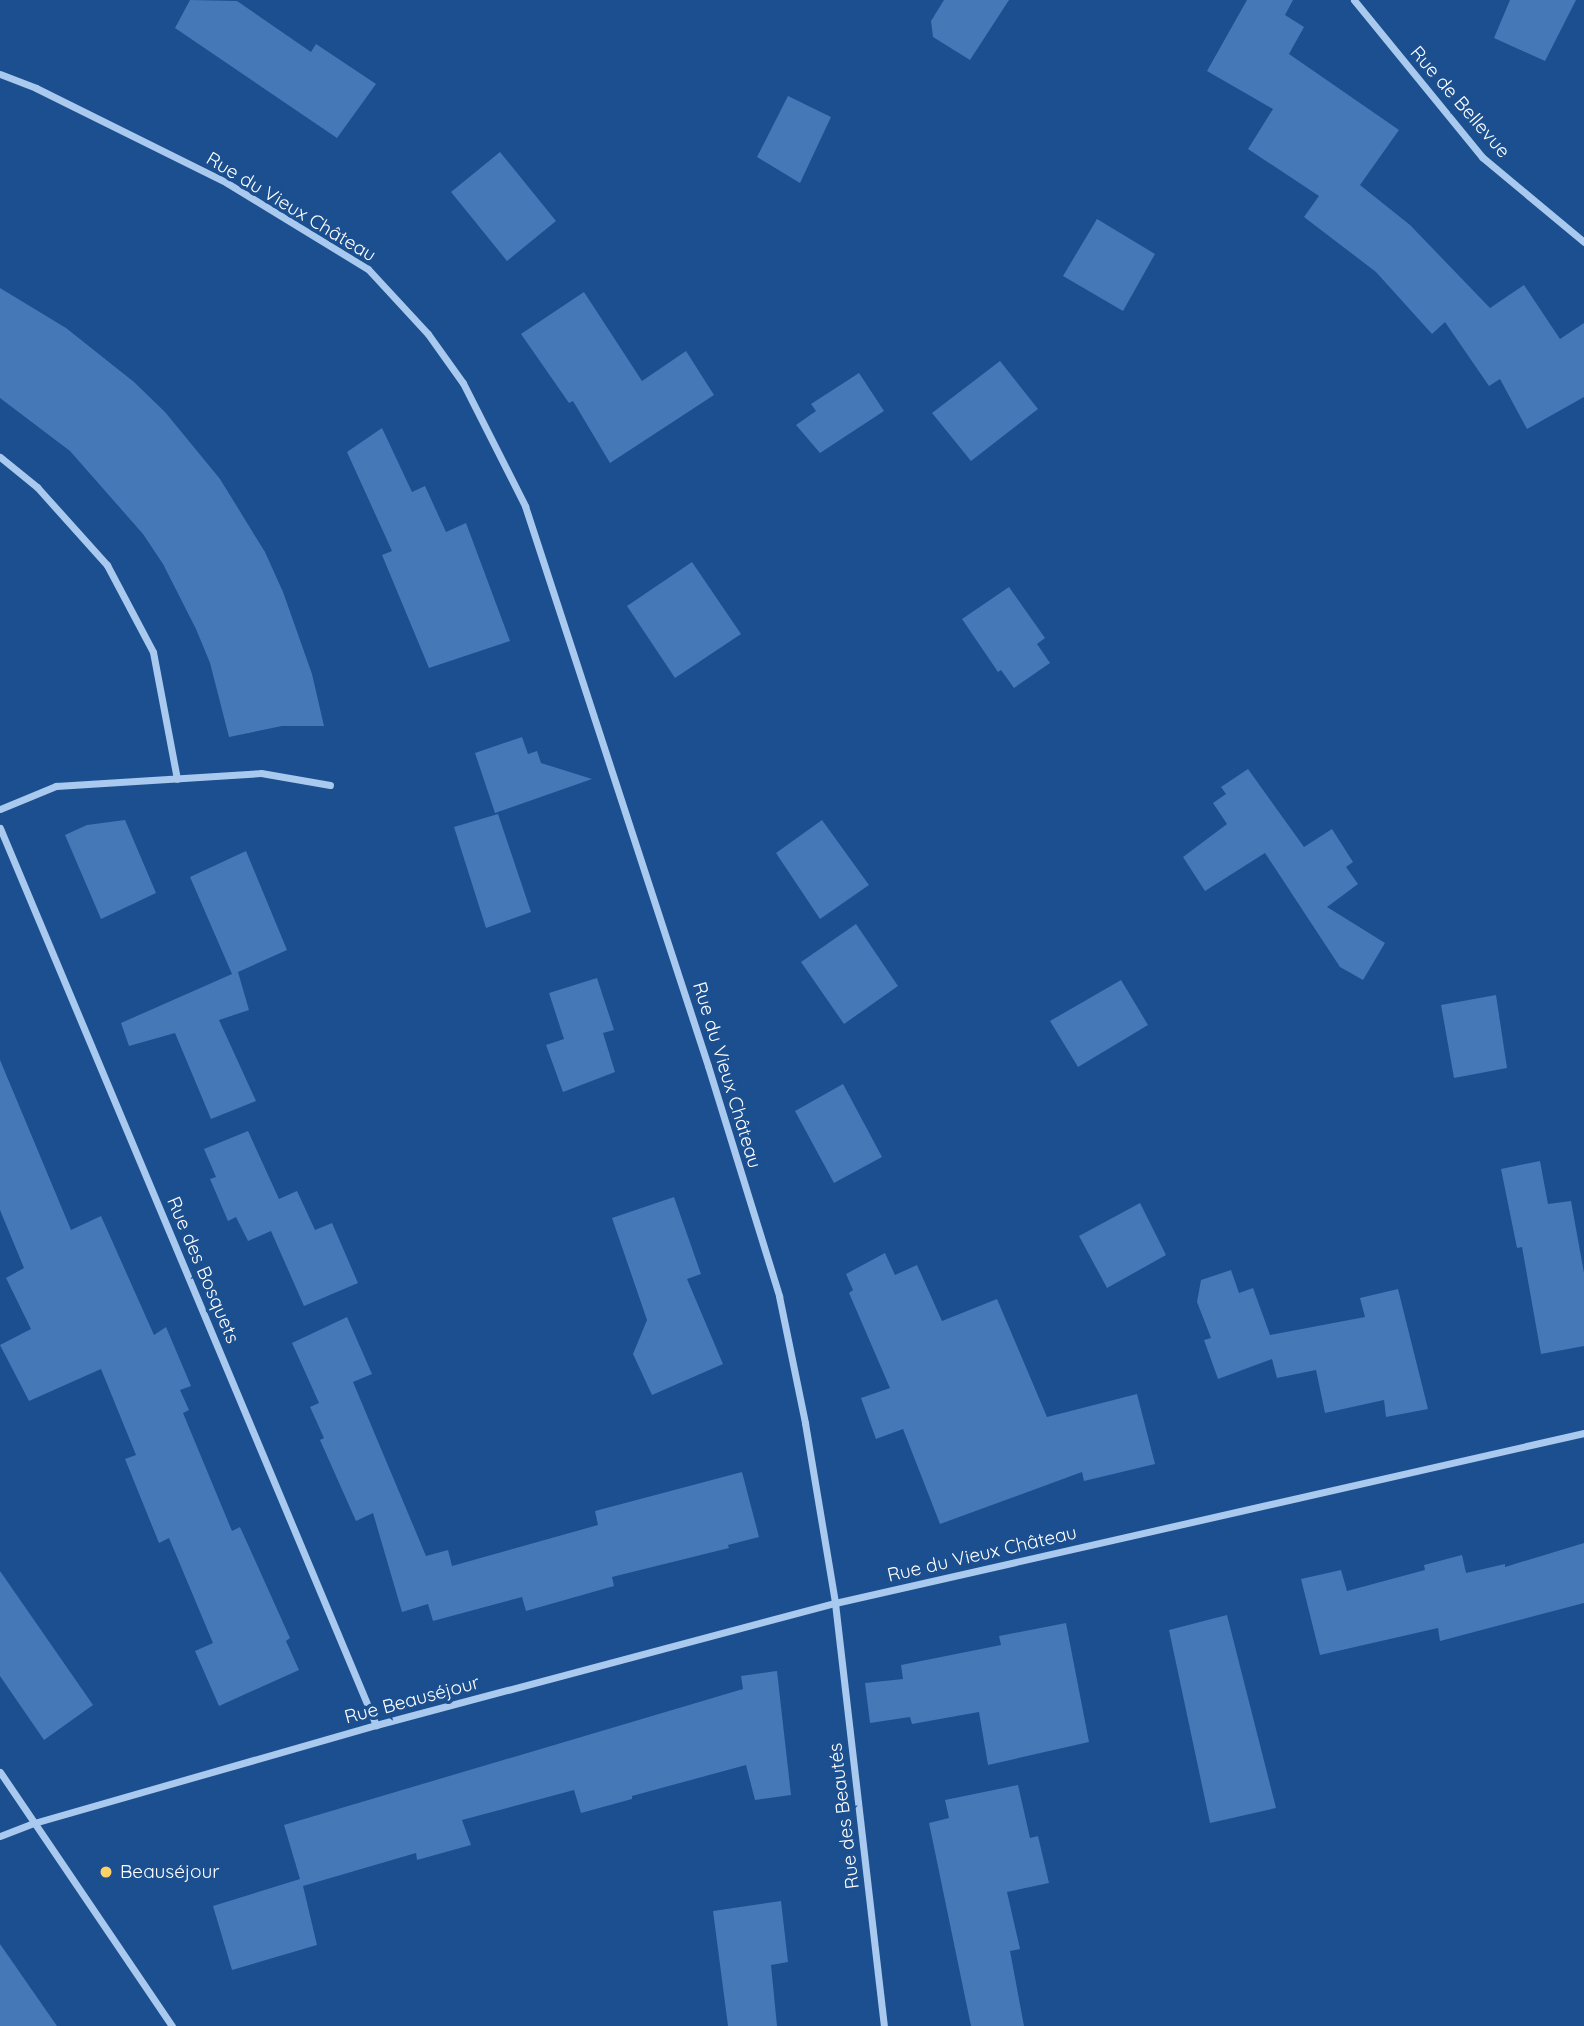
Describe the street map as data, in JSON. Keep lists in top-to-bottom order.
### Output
{
  "streets": {
    "street": [
      "Rue de Bellevue",
      "Rue du Vieux Château",
      "Rue des Bosquets",
      "Rue Beauséjour",
      "Rue des Beautés"
    ]
  },
  "crossings": [
    ["Rue du Vieux Château", "Rue Beauséjour"],
    ["Rue du Vieux Château", "Rue des Beautés"],
    ["Rue des Bosquets", "Rue Beauséjour"],
    ["Rue Beauséjour", "Rue des Beautés"]
  ],
  "places": ["Beauséjour"]
}
